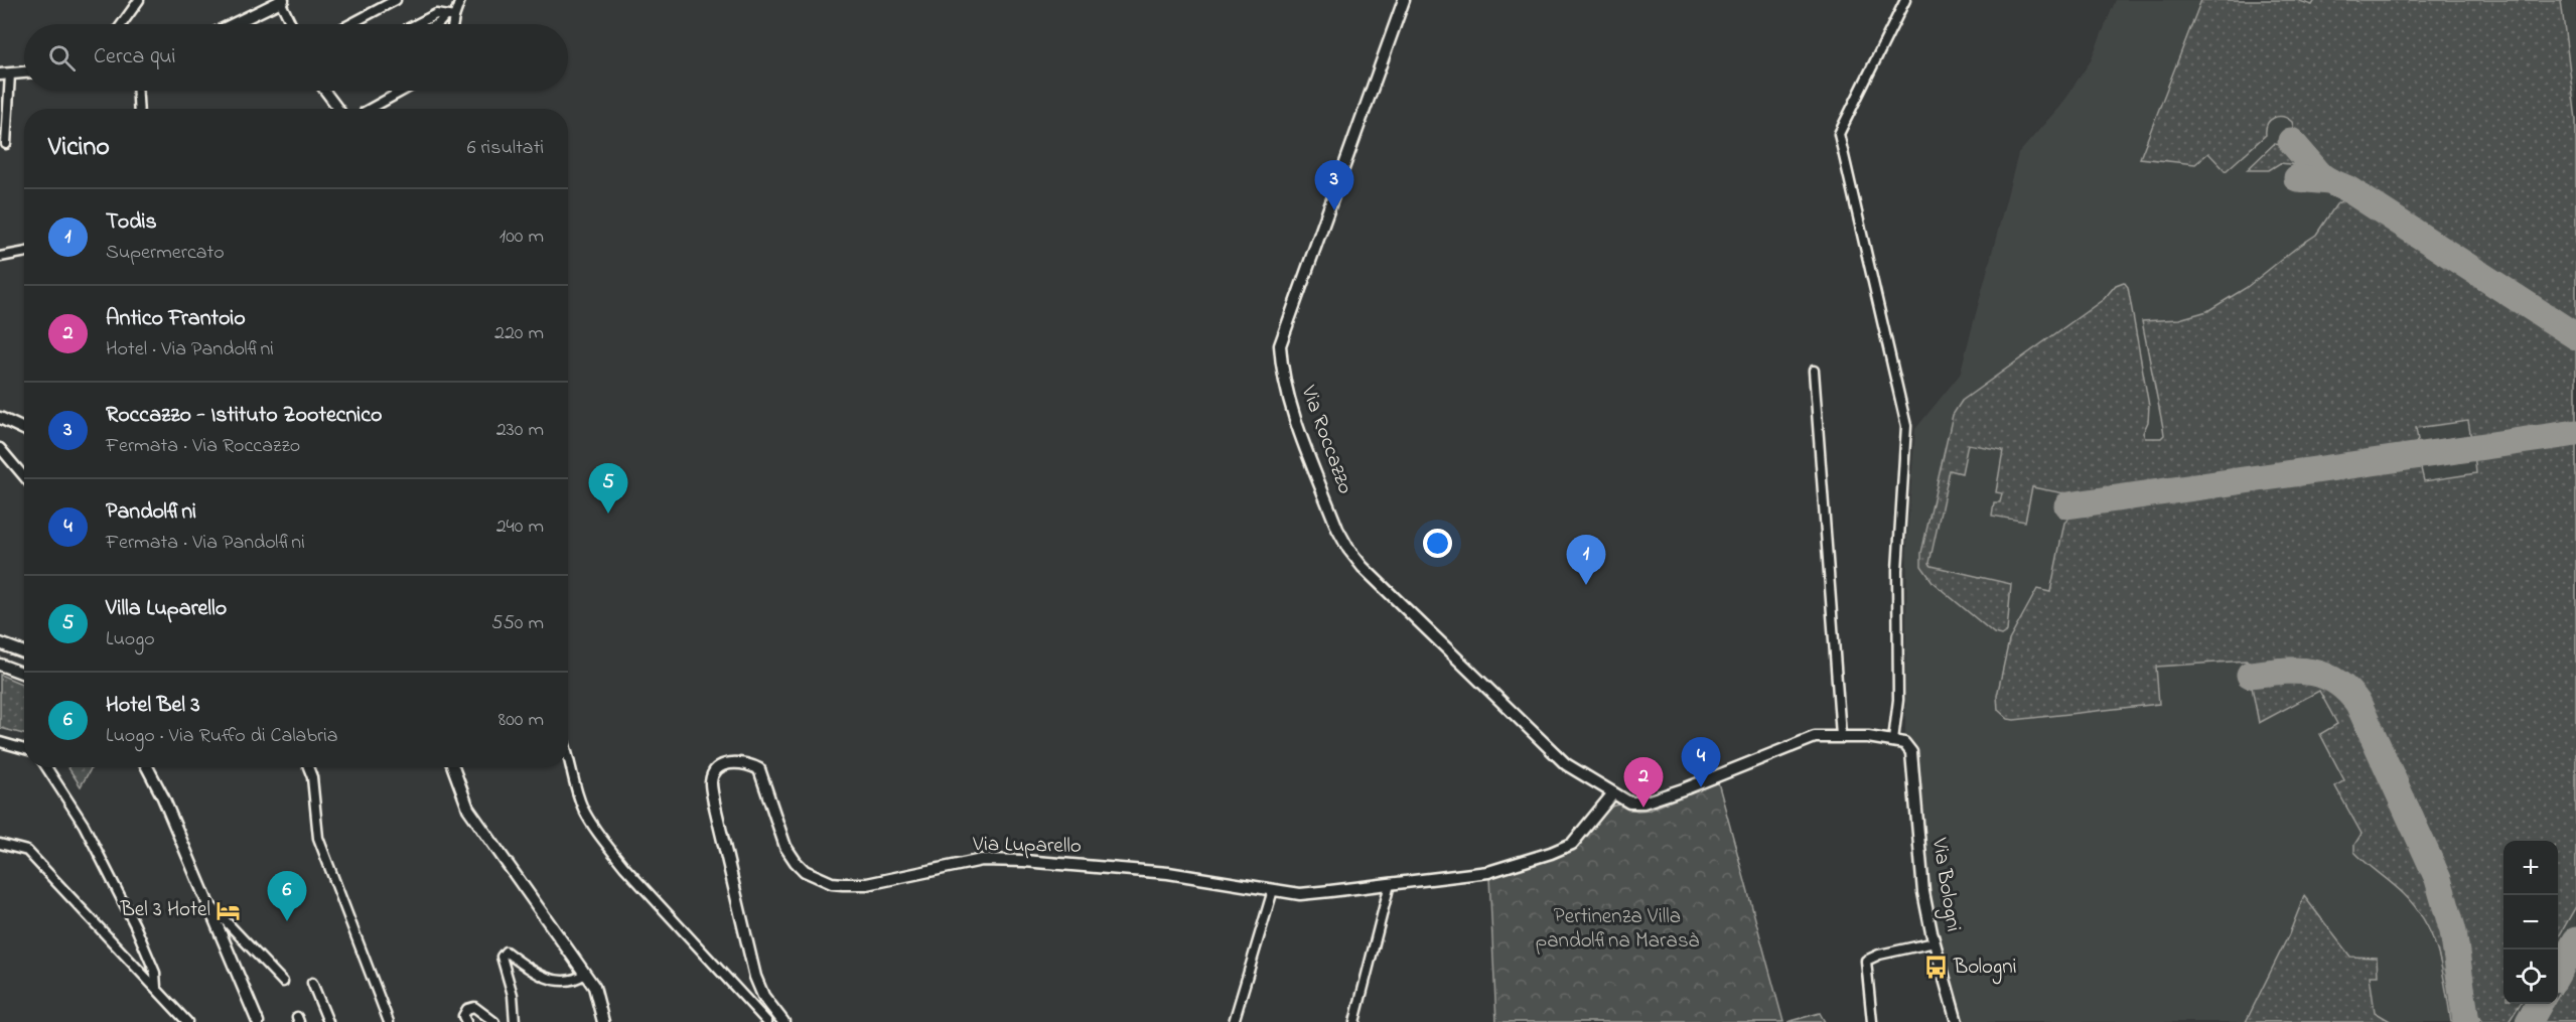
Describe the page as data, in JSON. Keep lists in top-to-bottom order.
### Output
{
  "streets": {
    "street": ["Via Roccazzo", "Via Luparello", "Via Bologni"]
  },
  "crossings": [
    ["Via Roccazzo", "Via Luparello"],
    ["Via Roccazzo", "Via Bologni"]
  ],
  "parks": ["Pertinenza Villa pandolfina Marasà"],
  "places": {
    "hotel": ["Bel 3 Hotel"],
    "bus stop": ["Bologni"]
  },
  "page": {
    "search": "Cerca qui",
    "heading": ["Vicino", "6 risultati"],
    "pins": [
      "3",
      "5",
      "1",
      "4",
      "2",
      "6"
    ],
    "list": [
      {
        "mark": "1",
        "name": "Todis",
        "note": "Supermercato",
        "value": "100 m"
      },
      {
        "mark": "2",
        "name": "Antico Frantoio",
        "note": "Hotel · Via Pandolfini",
        "value": "220 m"
      },
      {
        "mark": "3",
        "name": "Roccazzo - Istituto Zootecnico",
        "note": "Fermata · Via Roccazzo",
        "value": "230 m"
      },
      {
        "mark": "4",
        "name": "Pandolfini",
        "note": "Fermata · Via Pandolfini",
        "value": "240 m"
      },
      {
        "mark": "5",
        "name": "Villa Luparello",
        "note": "Luogo",
        "value": "550 m"
      },
      {
        "mark": "6",
        "name": "Hotel Bel 3",
        "note": "Luogo · Via Ruffo di Calabria",
        "value": "800 m"
      }
    ],
    "map_buttons": ["+", "−"]
  }
}
